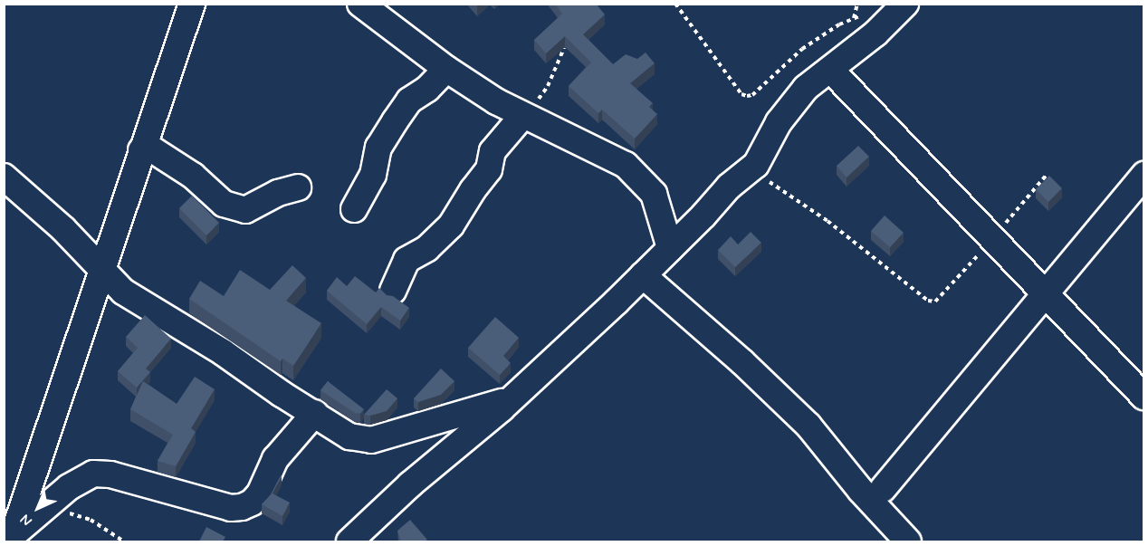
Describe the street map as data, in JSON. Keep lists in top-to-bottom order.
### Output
{
  "north": "bottom left"
}
